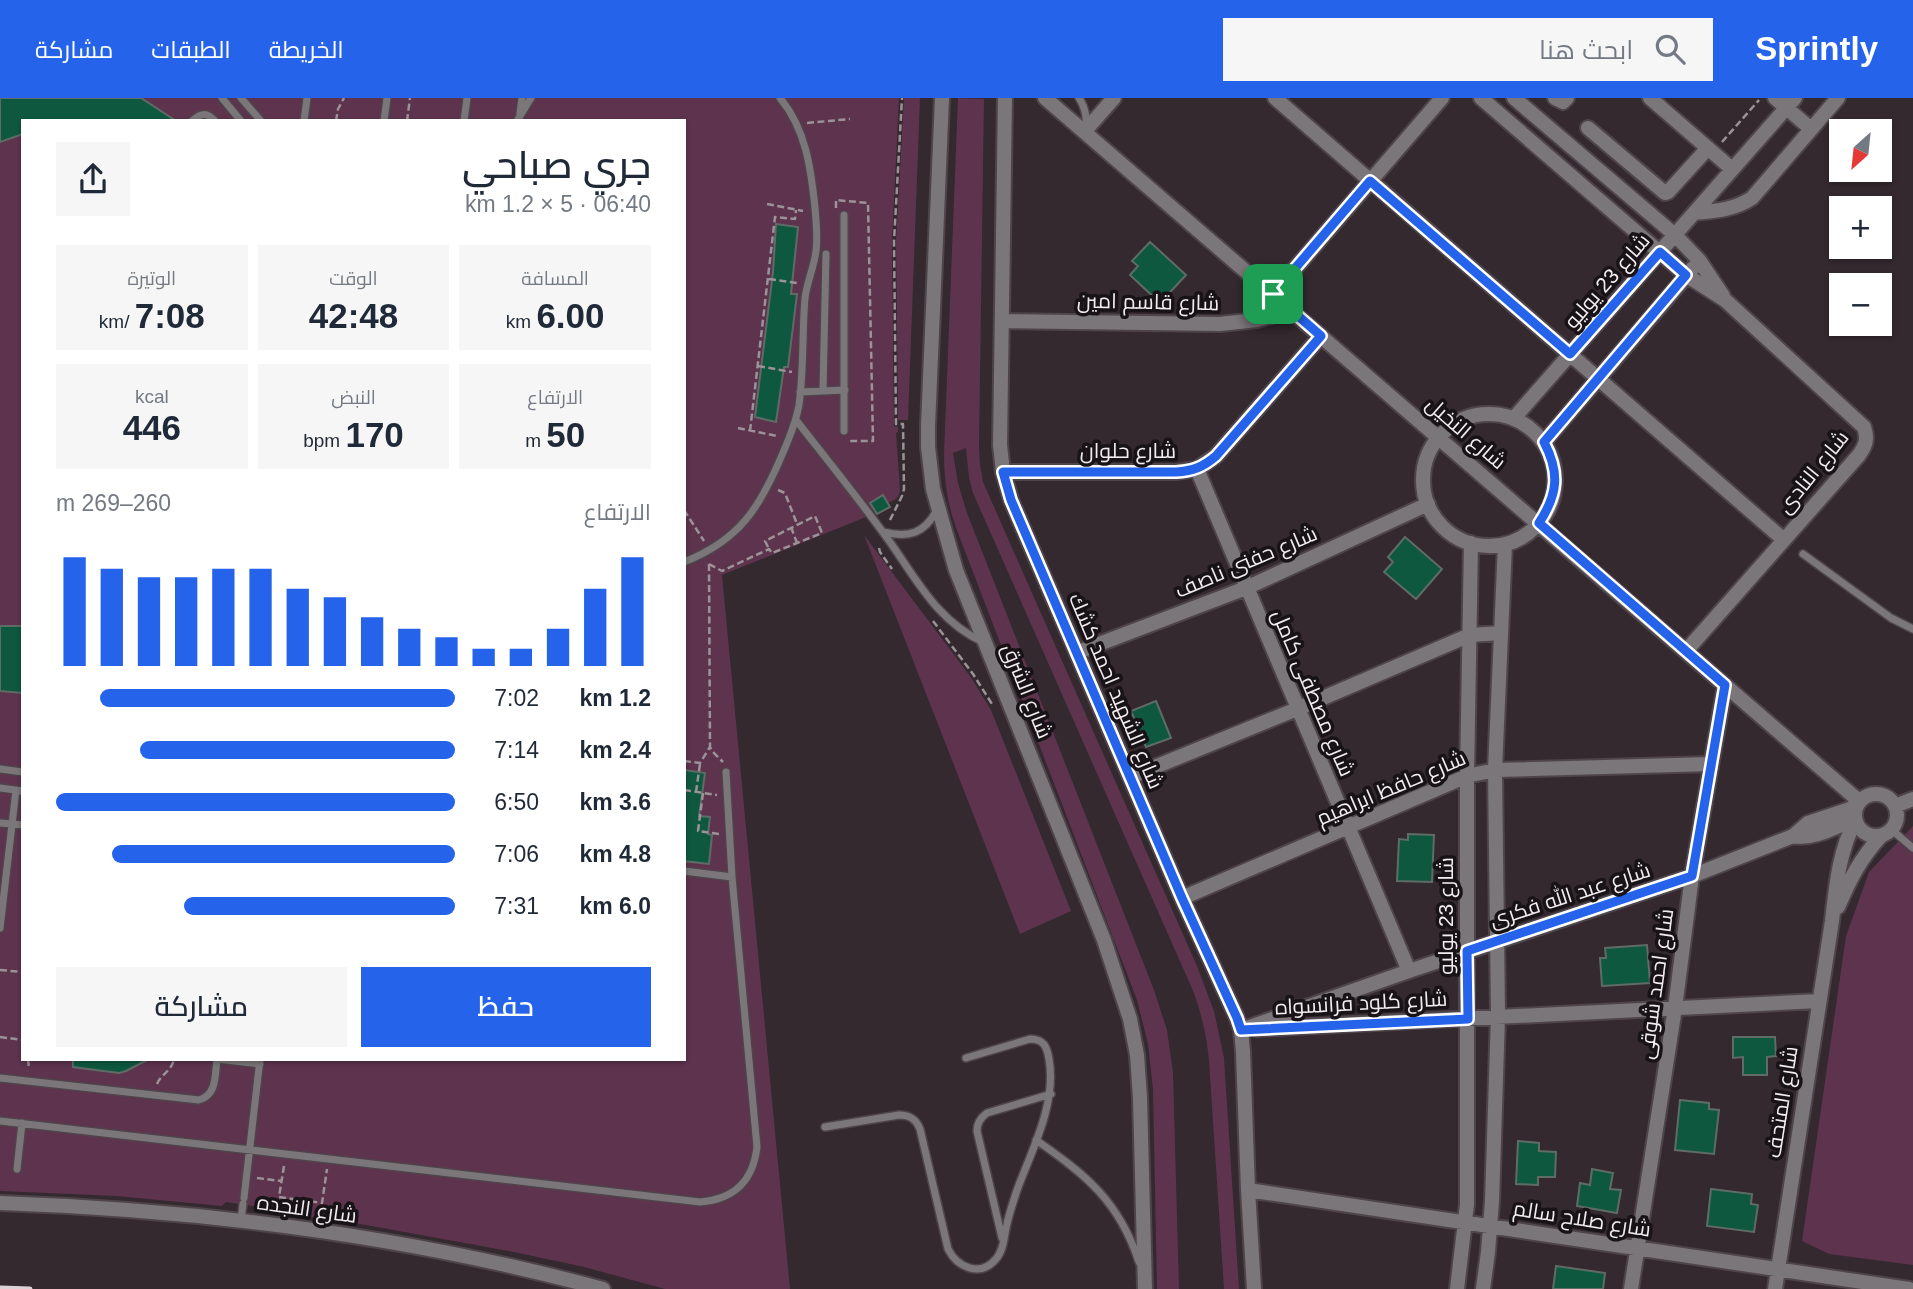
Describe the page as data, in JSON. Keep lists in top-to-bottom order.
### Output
{
  "streets": {
    "street": [
      "شارع 23 يوليو",
      "شارع قاسم امين",
      "شارع النخيل",
      "شارع حلوان",
      "شارع النادى",
      "شارع حفنى ناصف",
      "شارع الشرق",
      "شارع الشهيد احمد كشك",
      "شارع مصطفى كامل",
      "شارع حافظ ابراهيم",
      "شارع عبد الله فكرى",
      "شارع احمد شوقى",
      "شارع كلود فرانسواه",
      "شارع المتحف",
      "شارع النجده",
      "شارع صلاح سالم"
    ]
  },
  "crossings": [
    ["شارع 23 يوليو", "شارع النادى"],
    ["شارع 23 يوليو", "شارع حافظ ابراهيم"],
    ["شارع 23 يوليو", "شارع عبد الله فكرى"],
    ["شارع 23 يوليو", "شارع كلود فرانسواه"],
    ["شارع 23 يوليو", "شارع صلاح سالم"],
    ["شارع قاسم امين", "شارع النخيل"],
    ["شارع قاسم امين", "شارع الشهيد احمد كشك"],
    ["شارع النخيل", "شارع حلوان"],
    ["شارع النخيل", "شارع النادى"],
    ["شارع النخيل", "شارع عبد الله فكرى"],
    ["شارع النخيل", "شارع احمد شوقى"],
    ["شارع النخيل", "شارع المتحف"],
    ["شارع حلوان", "شارع الشهيد احمد كشك"],
    ["شارع حلوان", "شارع مصطفى كامل"],
    ["شارع حفنى ناصف", "شارع الشهيد احمد كشك"],
    ["شارع حفنى ناصف", "شارع مصطفى كامل"],
    ["شارع الشهيد احمد كشك", "شارع حافظ ابراهيم"],
    ["شارع الشهيد احمد كشك", "شارع عبد الله فكرى"],
    ["شارع الشهيد احمد كشك", "شارع كلود فرانسواه"],
    ["شارع الشهيد احمد كشك", "شارع صلاح سالم"],
    ["شارع مصطفى كامل", "شارع حافظ ابراهيم"],
    ["شارع مصطفى كامل", "شارع عبد الله فكرى"],
    ["شارع حافظ ابراهيم", "شارع احمد شوقى"],
    ["شارع عبد الله فكرى", "شارع احمد شوقى"],
    ["شارع عبد الله فكرى", "شارع كلود فرانسواه"],
    ["شارع عبد الله فكرى", "شارع المتحف"],
    ["شارع احمد شوقى", "شارع كلود فرانسواه"],
    ["شارع احمد شوقى", "شارع صلاح سالم"],
    ["شارع كلود فرانسواه", "شارع المتحف"],
    ["شارع المتحف", "شارع صلاح سالم"]
  ],
  "north": "bottom left",
  "page": {
    "header": "Sprintly",
    "search": "ابحث هنا",
    "nav": ["الخريطة", "الطبقات", "مشاركة"],
    "map_buttons": ["+", "−"],
    "heading": ["جري صباحي", "06:40 · 5 × 1.2 km"],
    "stats": [
      ["المسافة", "6.00 km"],
      ["الوقت", "42:48"],
      ["الوتيرة", "7:08 /km"],
      ["الارتفاع", "50 m"],
      ["النبض", "170 bpm"],
      ["kcal", "446"]
    ],
    "chart": ["الارتفاع", "260–269 m"],
    "list": [
      {
        "name": "1.2 km",
        "note": "7:02"
      },
      {
        "name": "2.4 km",
        "note": "7:14"
      },
      {
        "name": "3.6 km",
        "note": "6:50"
      },
      {
        "name": "4.8 km",
        "note": "7:06"
      },
      {
        "name": "6.0 km",
        "note": "7:31"
      }
    ],
    "buttons": ["حفظ", "مشاركة"]
  }
}
